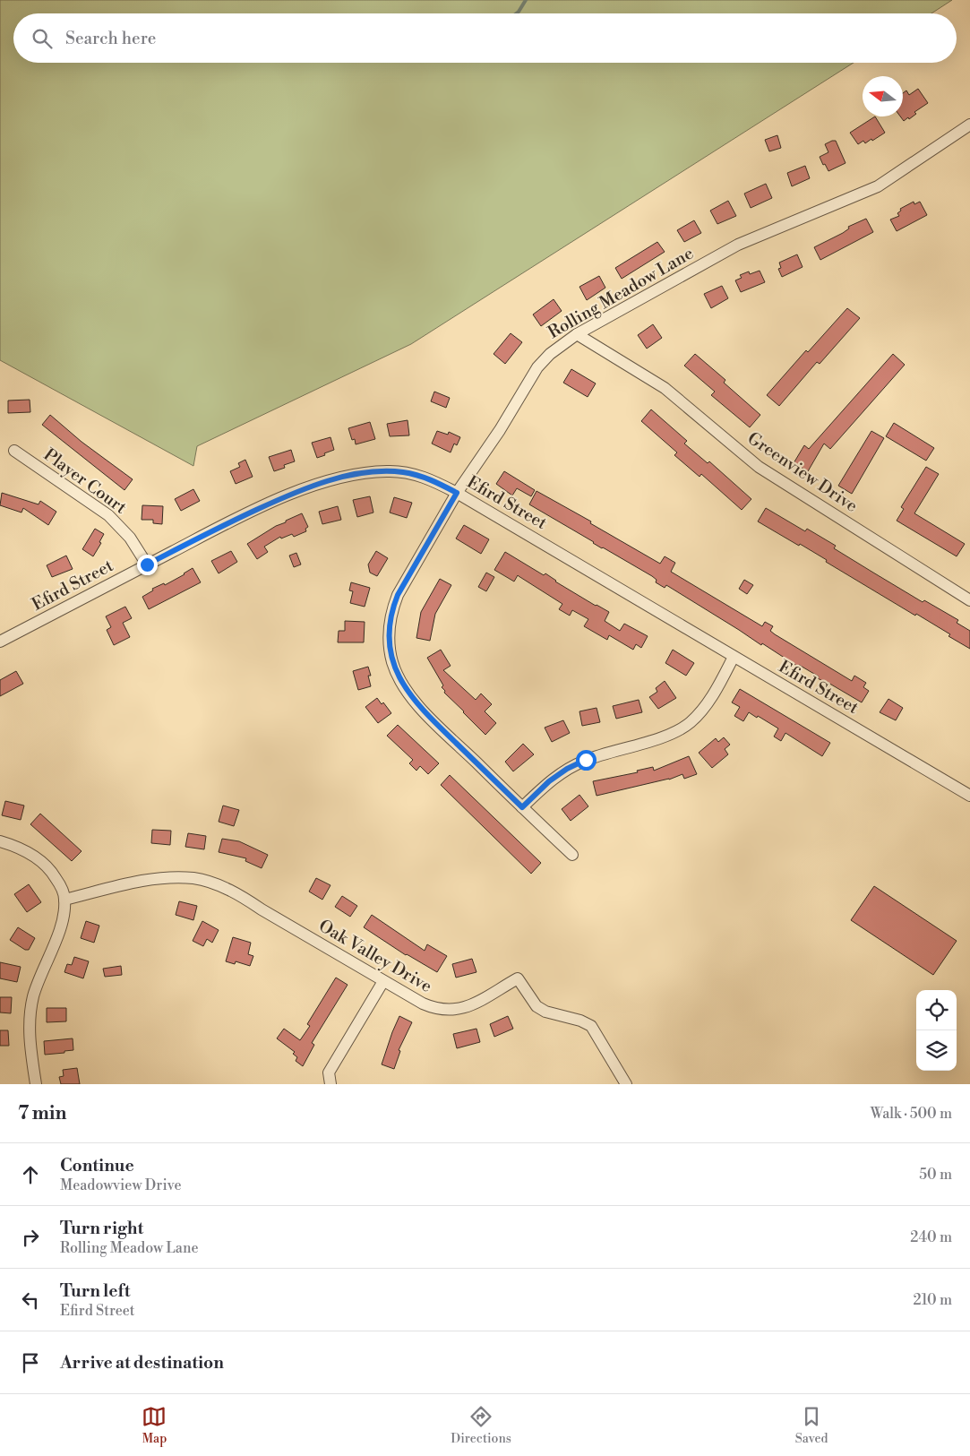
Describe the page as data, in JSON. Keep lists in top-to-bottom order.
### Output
{
  "streets": {
    "street": [
      "Rolling Meadow Lane",
      "Greenview Drive",
      "Player Court",
      "Efird Street",
      "Oak Valley Drive"
    ]
  },
  "crossings": [
    ["Rolling Meadow Lane", "Greenview Drive"],
    ["Rolling Meadow Lane", "Efird Street"],
    ["Player Court", "Efird Street"]
  ],
  "north": "left",
  "page": {
    "search": "Search here",
    "heading": ["7 min", "Walk · 500 m"],
    "list": [
      ["Continue", "Meadowview Drive", "50 m"],
      ["Turn right", "Rolling Meadow Lane", "240 m"],
      ["Turn left", "Efird Street", "210 m"],
      "Arrive at destination"
    ],
    "nav": ["Map", "Directions", "Saved"]
  }
}
